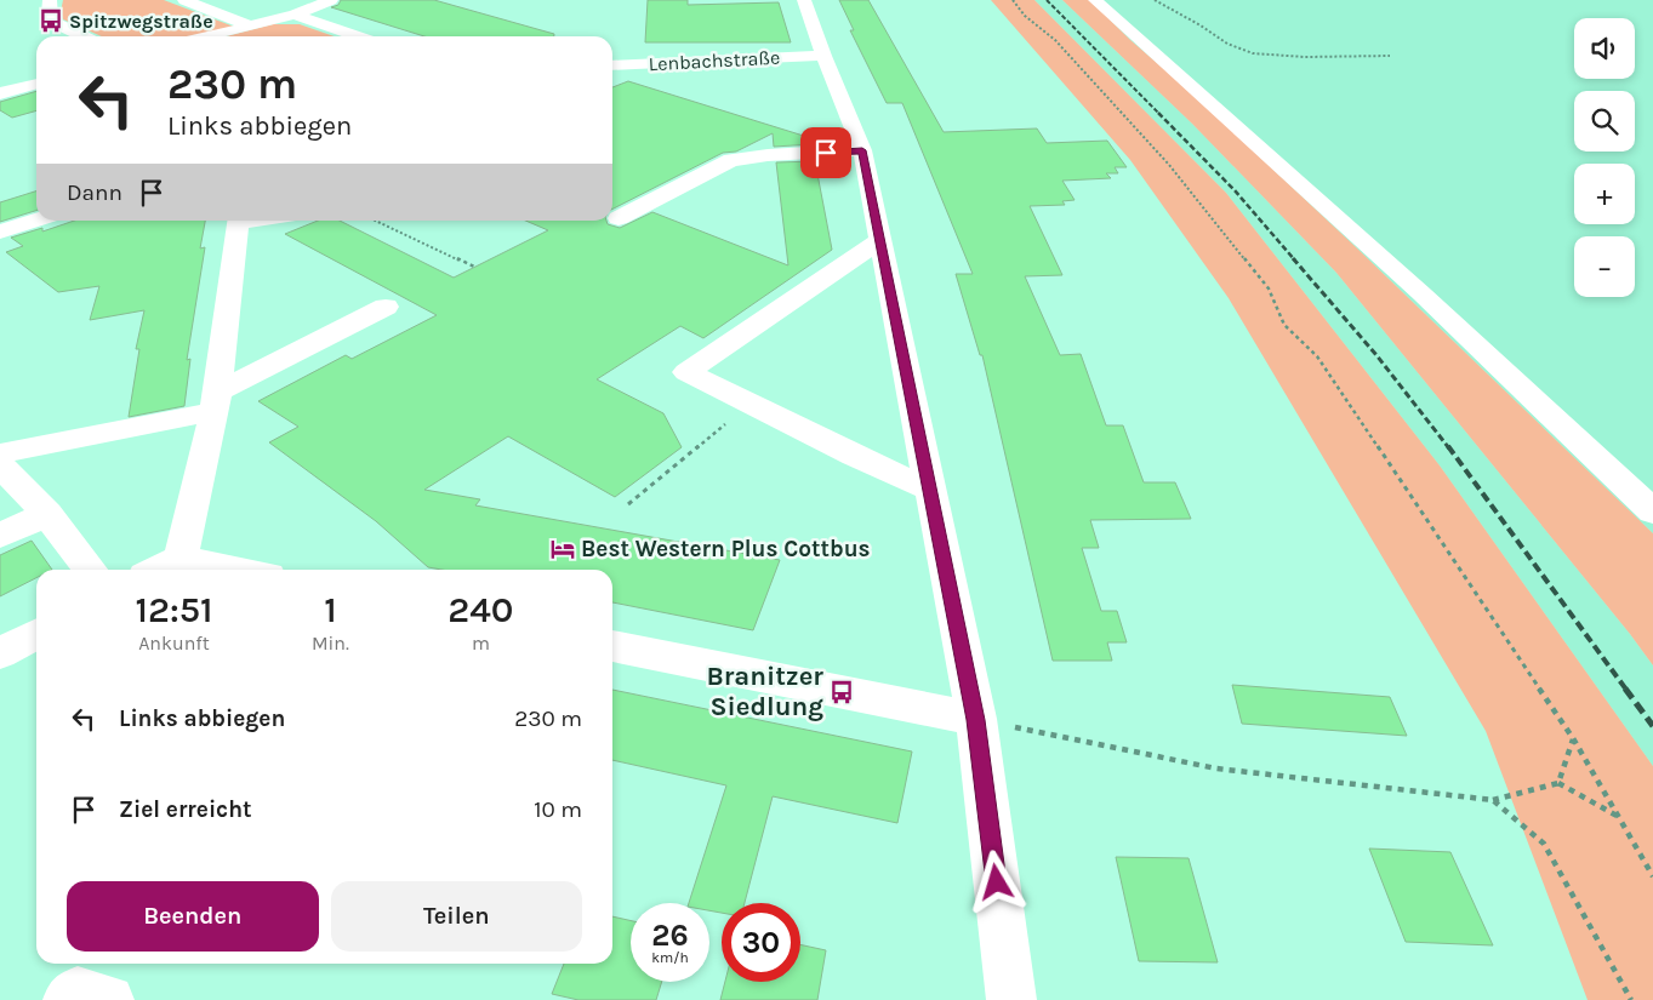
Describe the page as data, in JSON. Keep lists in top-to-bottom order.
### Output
{
  "streets": {
    "street": ["Lenbachstraße"]
  },
  "places": {
    "bus stop": ["Spitzwegstraße", "Branitzer Siedlung"],
    "hotel": ["Best Western Plus Cottbus"]
  },
  "page": {
    "map_buttons": ["+", "−"],
    "turn": ["230 m", "Links abbiegen"],
    "then": "Dann",
    "eta": [
      "12:51",
      "Ankunft",
      "1",
      "Min.",
      "240",
      "m"
    ],
    "list": [
      {
        "name": "Links abbiegen",
        "value": "230 m"
      },
      {
        "name": "Ziel erreicht",
        "value": "10 m"
      }
    ],
    "buttons": ["Beenden", "Teilen"],
    "speed": "26 km/h",
    "limit": "30"
  }
}
